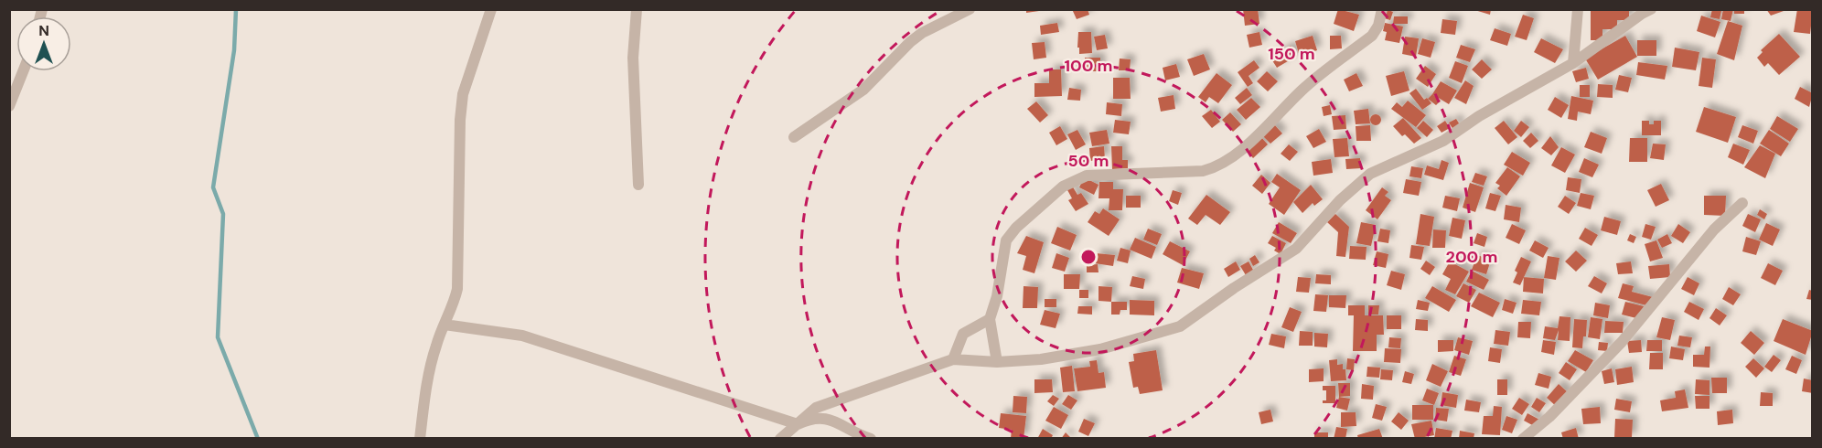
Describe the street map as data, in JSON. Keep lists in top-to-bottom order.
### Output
{
  "north": "top",
  "rings": [
    "150 m",
    "100 m",
    "50 m",
    "200 m"
  ]
}
